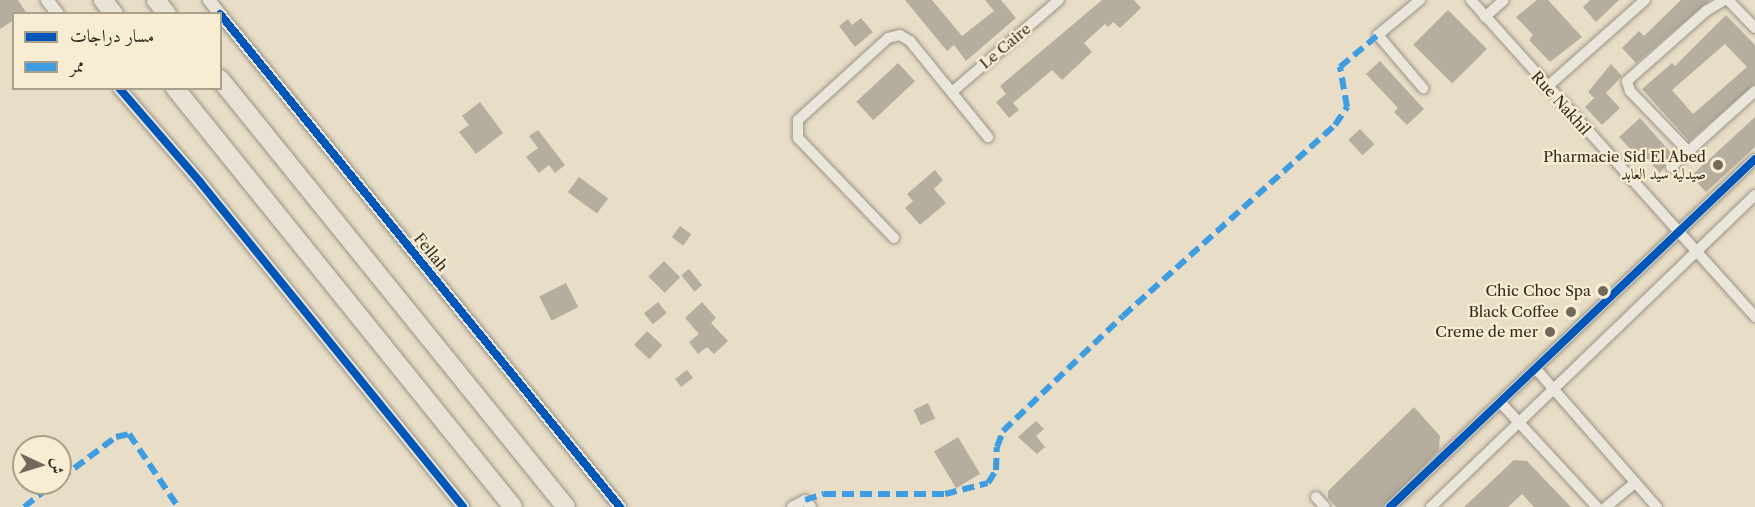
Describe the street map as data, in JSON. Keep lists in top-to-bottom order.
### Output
{
  "streets": {
    "street": ["Le Caire", "Rue Nakhil", "Fellah"]
  },
  "places": [
    "Pharmacie Sid El Abed صيدلية سيد العابد",
    "Chic Choc Spa",
    "Black Coffee",
    "Creme de mer"
  ],
  "legend": ["مسار دراجات", "ممر"],
  "north": "right"
}
